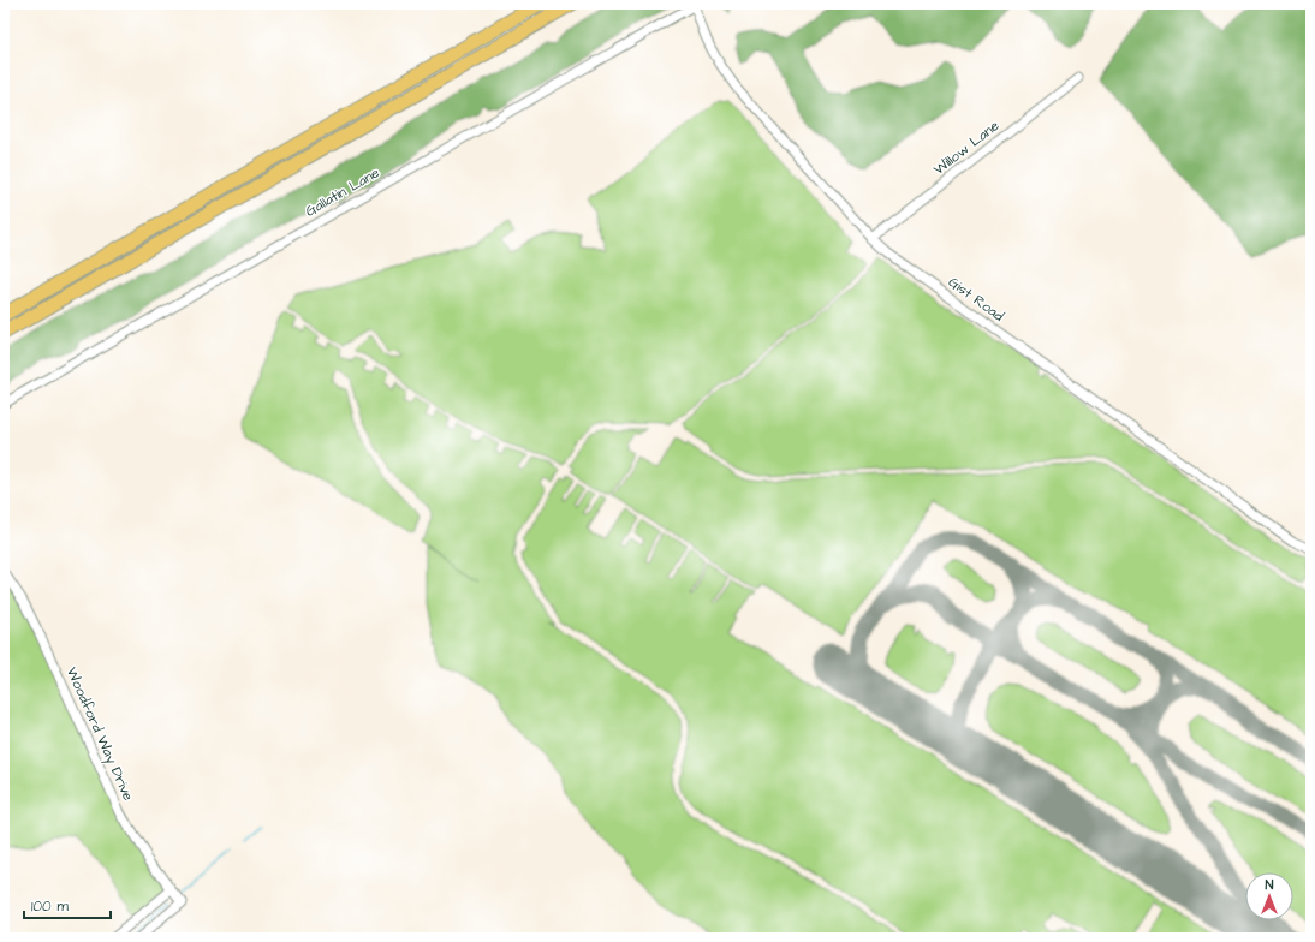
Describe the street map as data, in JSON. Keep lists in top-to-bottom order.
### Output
{
  "streets": {
    "street": [
      "Willow Lane",
      "Gallatin Lane",
      "Gist Road",
      "Woodford Way Drive"
    ]
  },
  "crossings": [
    ["Willow Lane", "Gist Road"],
    ["Gallatin Lane", "Gist Road"]
  ],
  "scale_bar": "100 m",
  "north": "top"
}
